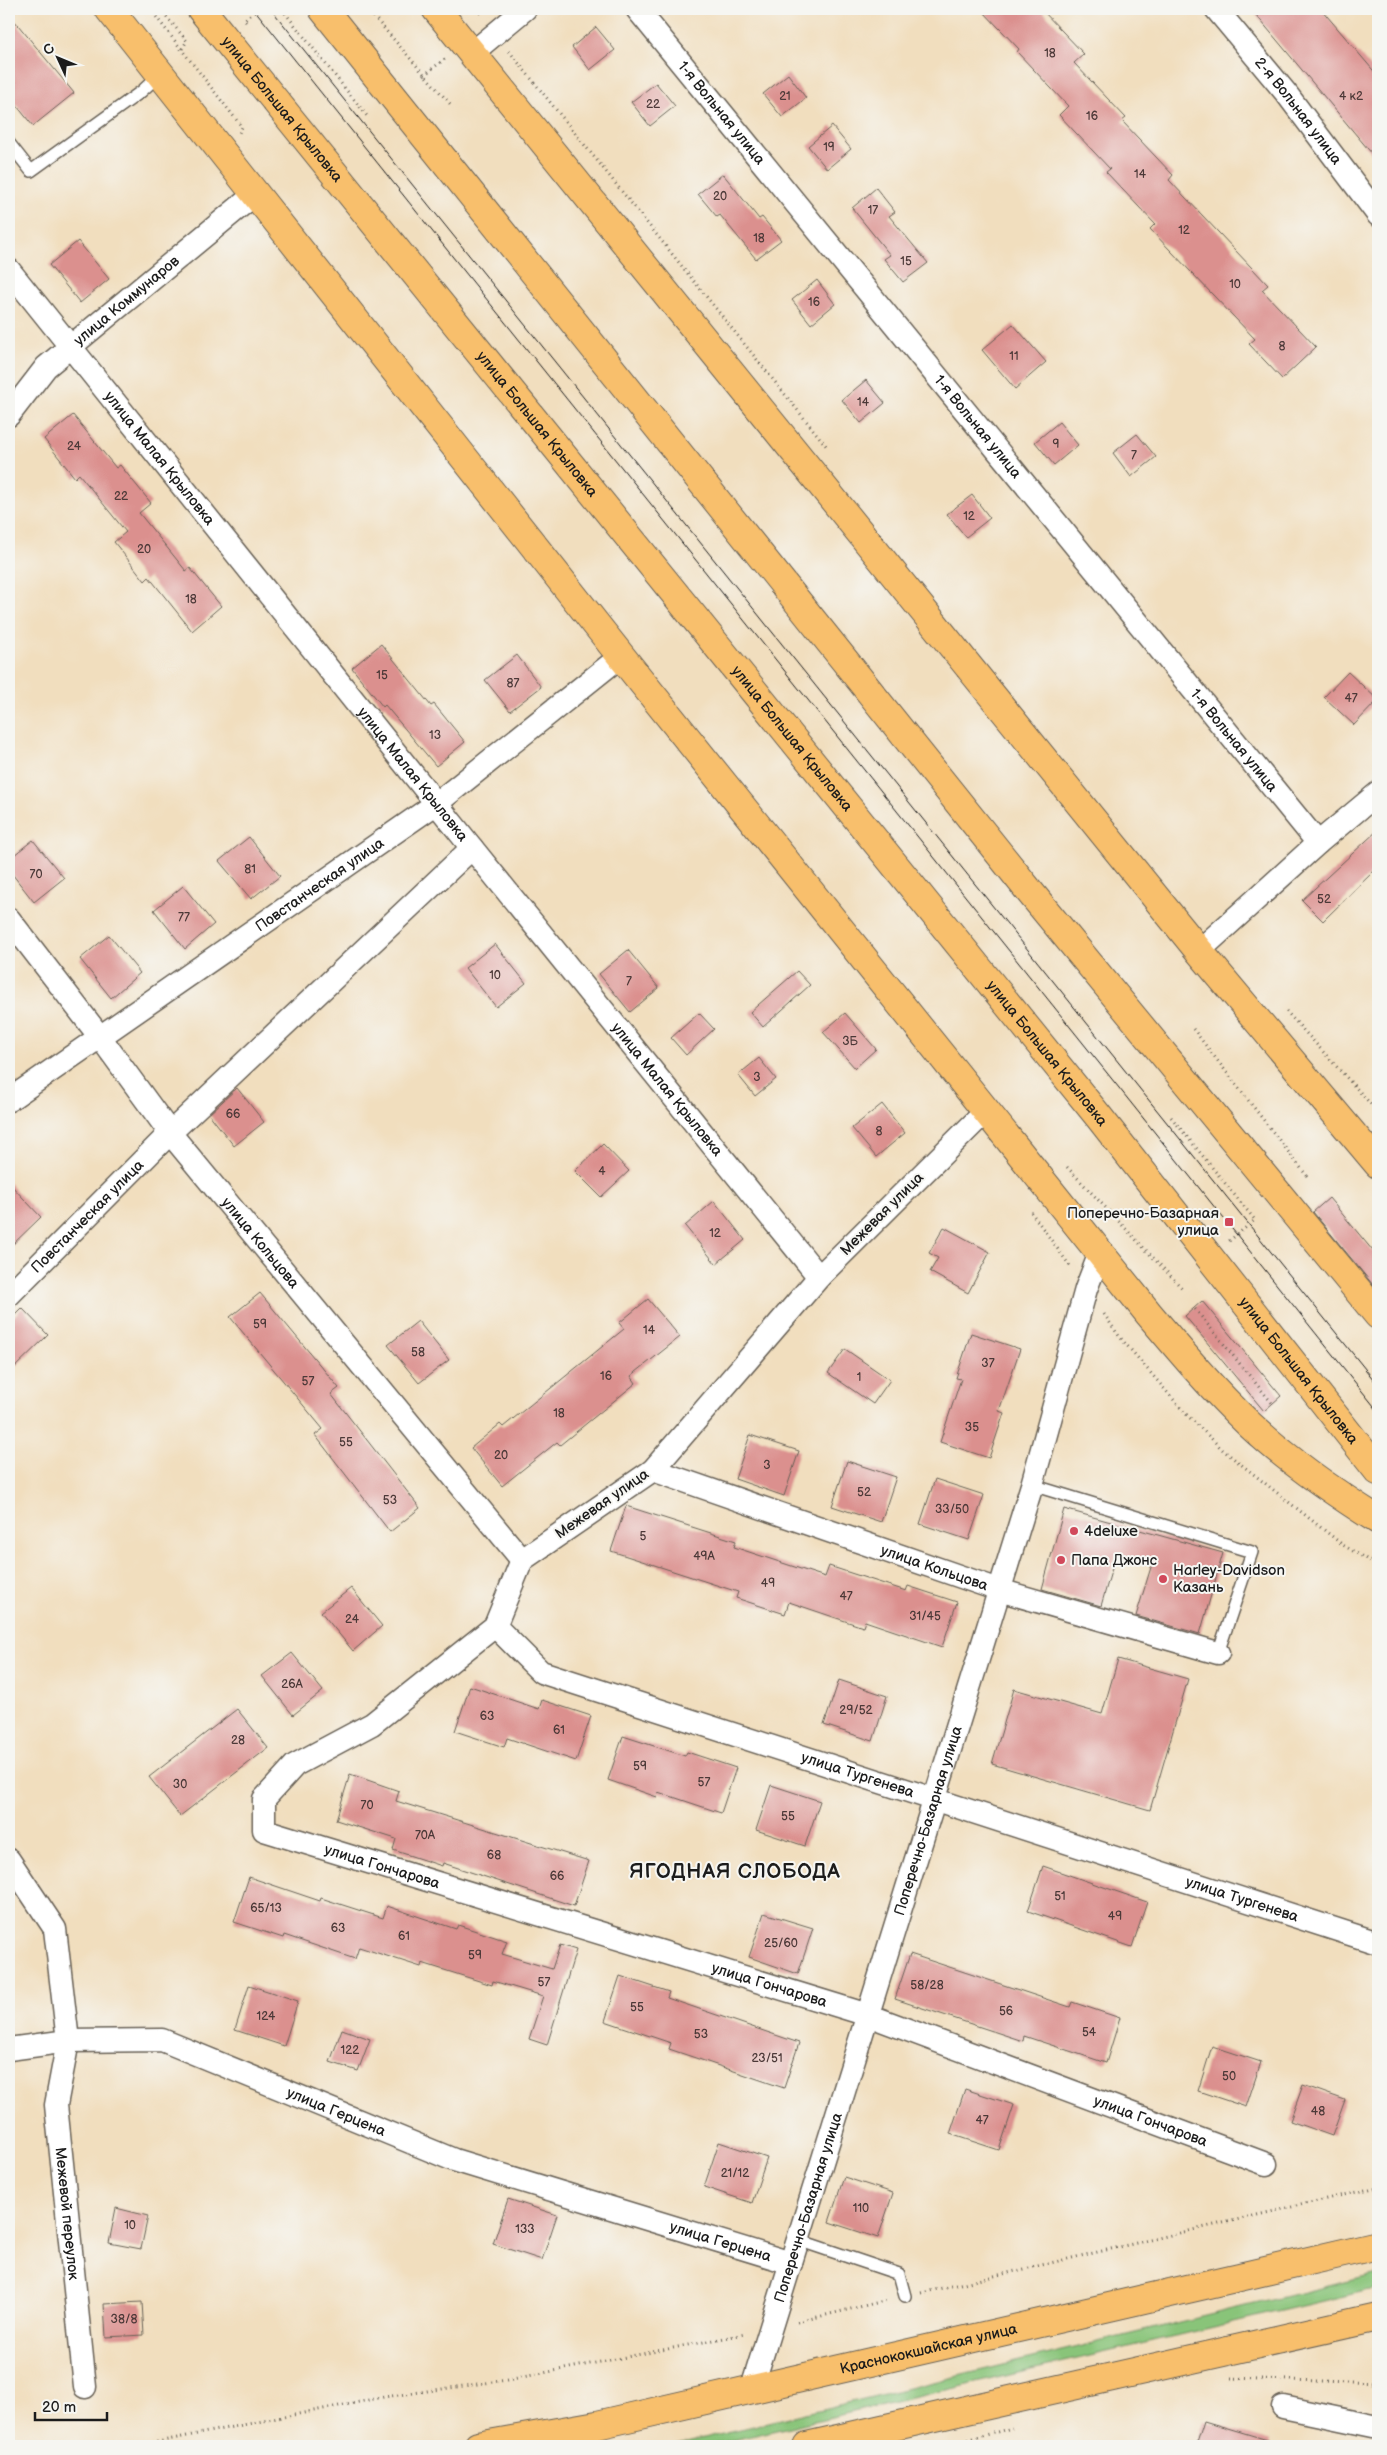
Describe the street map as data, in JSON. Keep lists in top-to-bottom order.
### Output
{
  "streets": {
    "main road": ["улица Большая Крыловка", "Краснококшайская улица"],
    "street": [
      "2-я Вольная улица",
      "1-я Вольная улица",
      "улица Коммунаров",
      "улица Малая Крыловка",
      "Повстанческая улица",
      "Межевая улица",
      "улица Кольцова",
      "улица Тургенева",
      "Поперечно-Базарная улица",
      "улица Гончарова",
      "улица Герцена",
      "Межевой переулок"
    ]
  },
  "crossings": [
    ["улица Коммунаров", "улица Малая Крыловка"],
    ["улица Малая Крыловка", "Повстанческая улица"],
    ["улица Малая Крыловка", "Межевая улица"],
    ["Повстанческая улица", "улица Кольцова"],
    ["Межевая улица", "улица Кольцова"],
    ["улица Кольцова", "Поперечно-Базарная улица"],
    ["улица Тургенева", "Поперечно-Базарная улица"],
    ["улица Тургенева", "улица Гончарова"],
    ["Поперечно-Базарная улица", "улица Гончарова"],
    ["Поперечно-Базарная улица", "улица Герцена"],
    ["Поперечно-Базарная улица", "Краснококшайская улица"],
    ["улица Герцена", "Межевой переулок"]
  ],
  "districts": ["ЯГОДНАЯ СЛОБОДА"],
  "places": {
    "transit": ["Поперечно-Базарная улица"],
    "other": ["4deluxe", "Папа Джонс", "Harley-Davidson Казань"]
  },
  "house_numbers": [
    "18",
    "21",
    "4 к2",
    "22",
    "16",
    "19",
    "14",
    "20",
    "17",
    "12",
    "18",
    "15",
    "10",
    "16",
    "8",
    "11",
    "14",
    "9",
    "24",
    "7",
    "22",
    "12",
    "20",
    "18",
    "15",
    "87",
    "47",
    "13",
    "81",
    "70",
    "52",
    "77",
    "10",
    "7",
    "3Б",
    "3",
    "66",
    "8",
    "4",
    "12",
    "59",
    "14",
    "58",
    "37",
    "16",
    "1",
    "57",
    "18",
    "35",
    "55",
    "20",
    "3",
    "52",
    "53",
    "33/50",
    "5",
    "49А",
    "49",
    "47",
    "31/45",
    "24",
    "26А",
    "29/52",
    "63",
    "61",
    "28",
    "59",
    "57",
    "30",
    "70",
    "55",
    "70А",
    "68",
    "66",
    "51",
    "65/13",
    "49",
    "63",
    "61",
    "25/60",
    "59",
    "57",
    "58/28",
    "55",
    "56",
    "124",
    "54",
    "53",
    "122",
    "23/51",
    "50",
    "48",
    "47",
    "21/12",
    "110",
    "10",
    "133",
    "38/8"
  ],
  "scale_bar": "20 m",
  "north": "top left"
}
